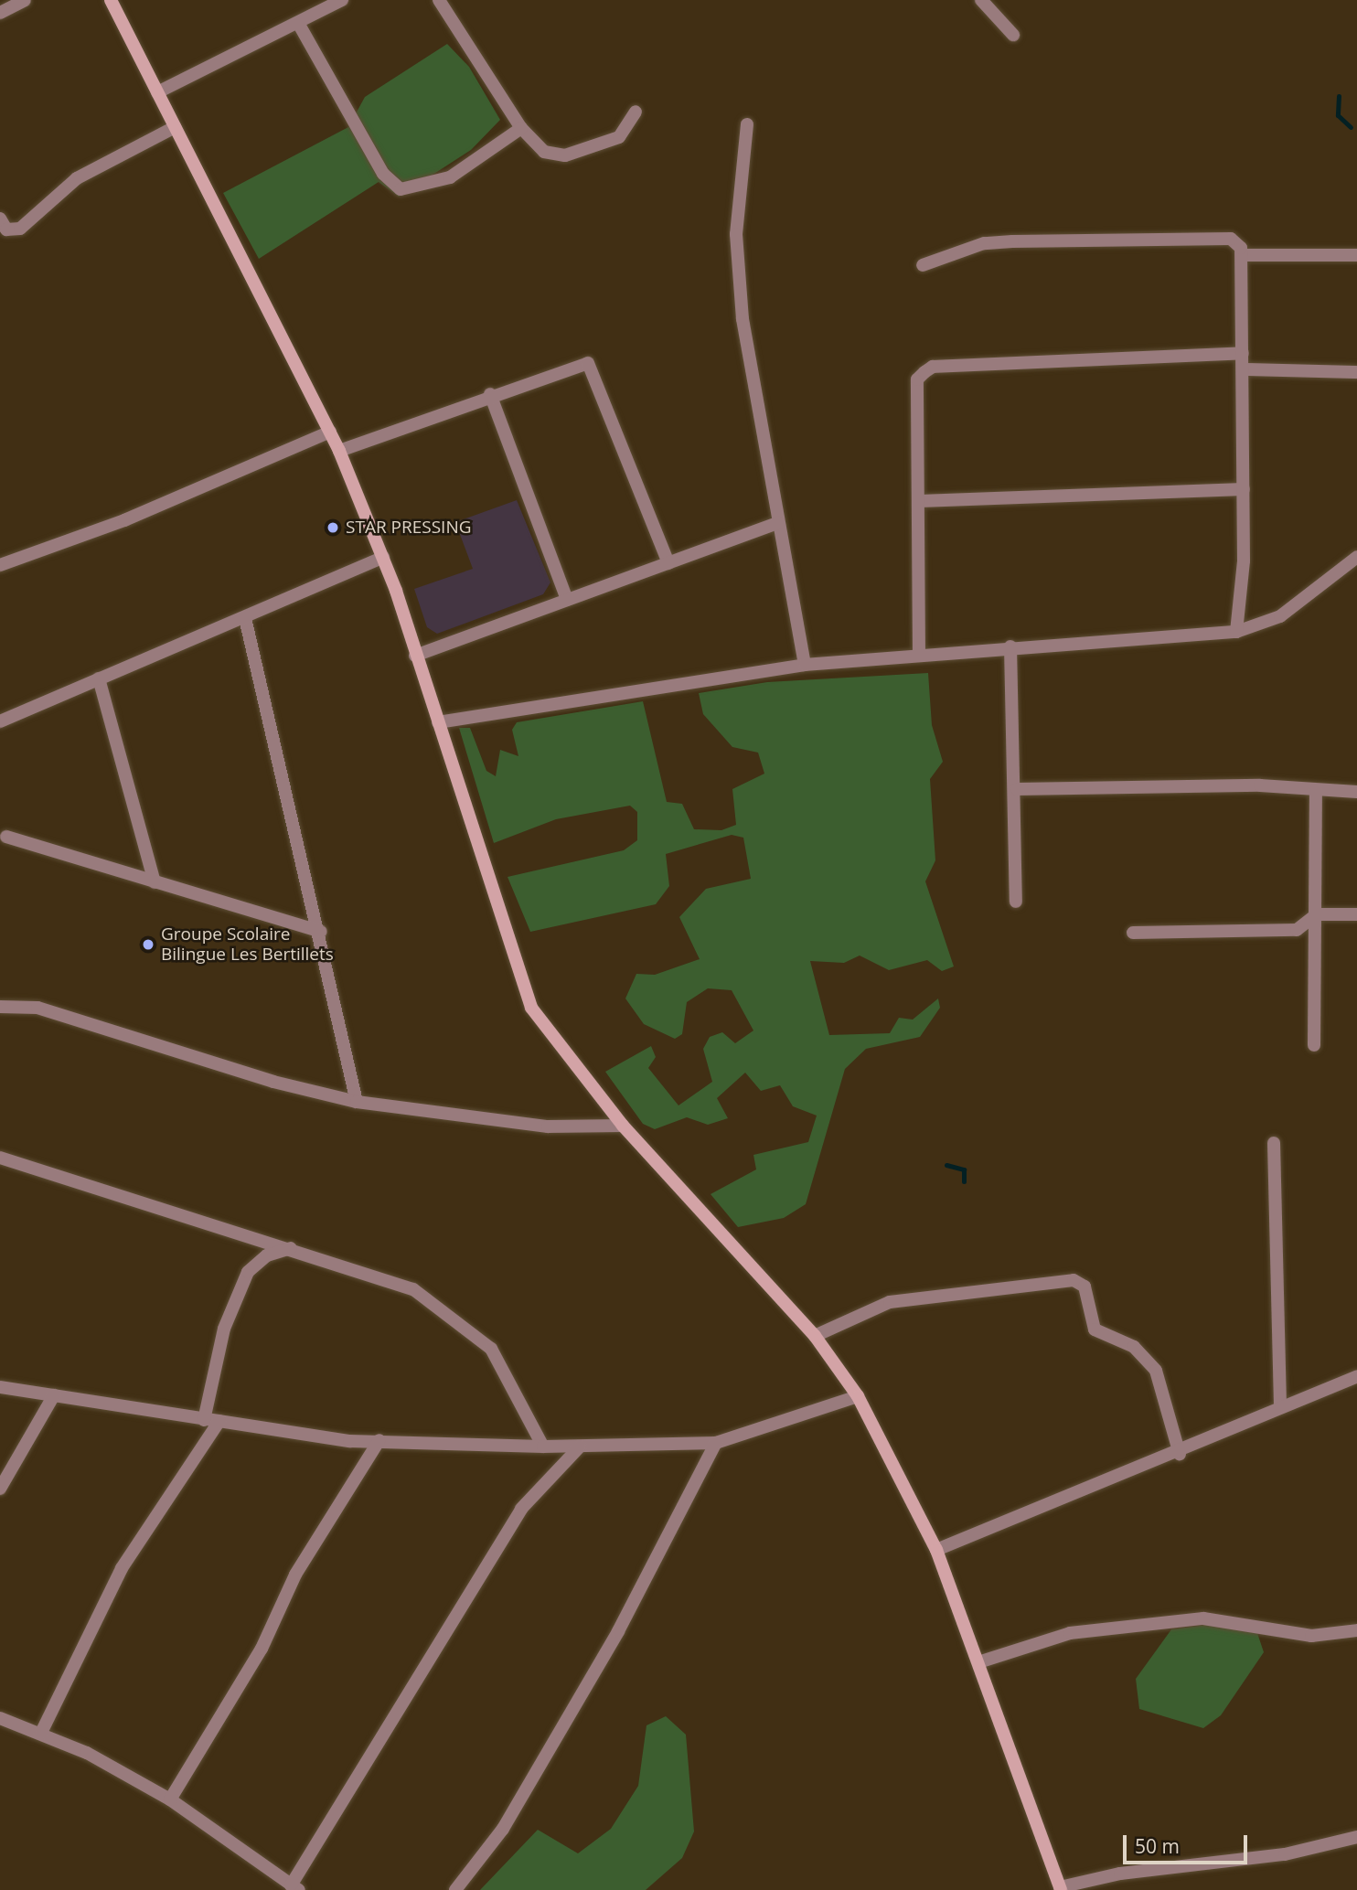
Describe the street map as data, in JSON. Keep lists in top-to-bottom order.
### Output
{
  "places": ["STAR PRESSING", "Groupe Scolaire Bilingue Les Bertillets"],
  "scale_bar": "50 m"
}
